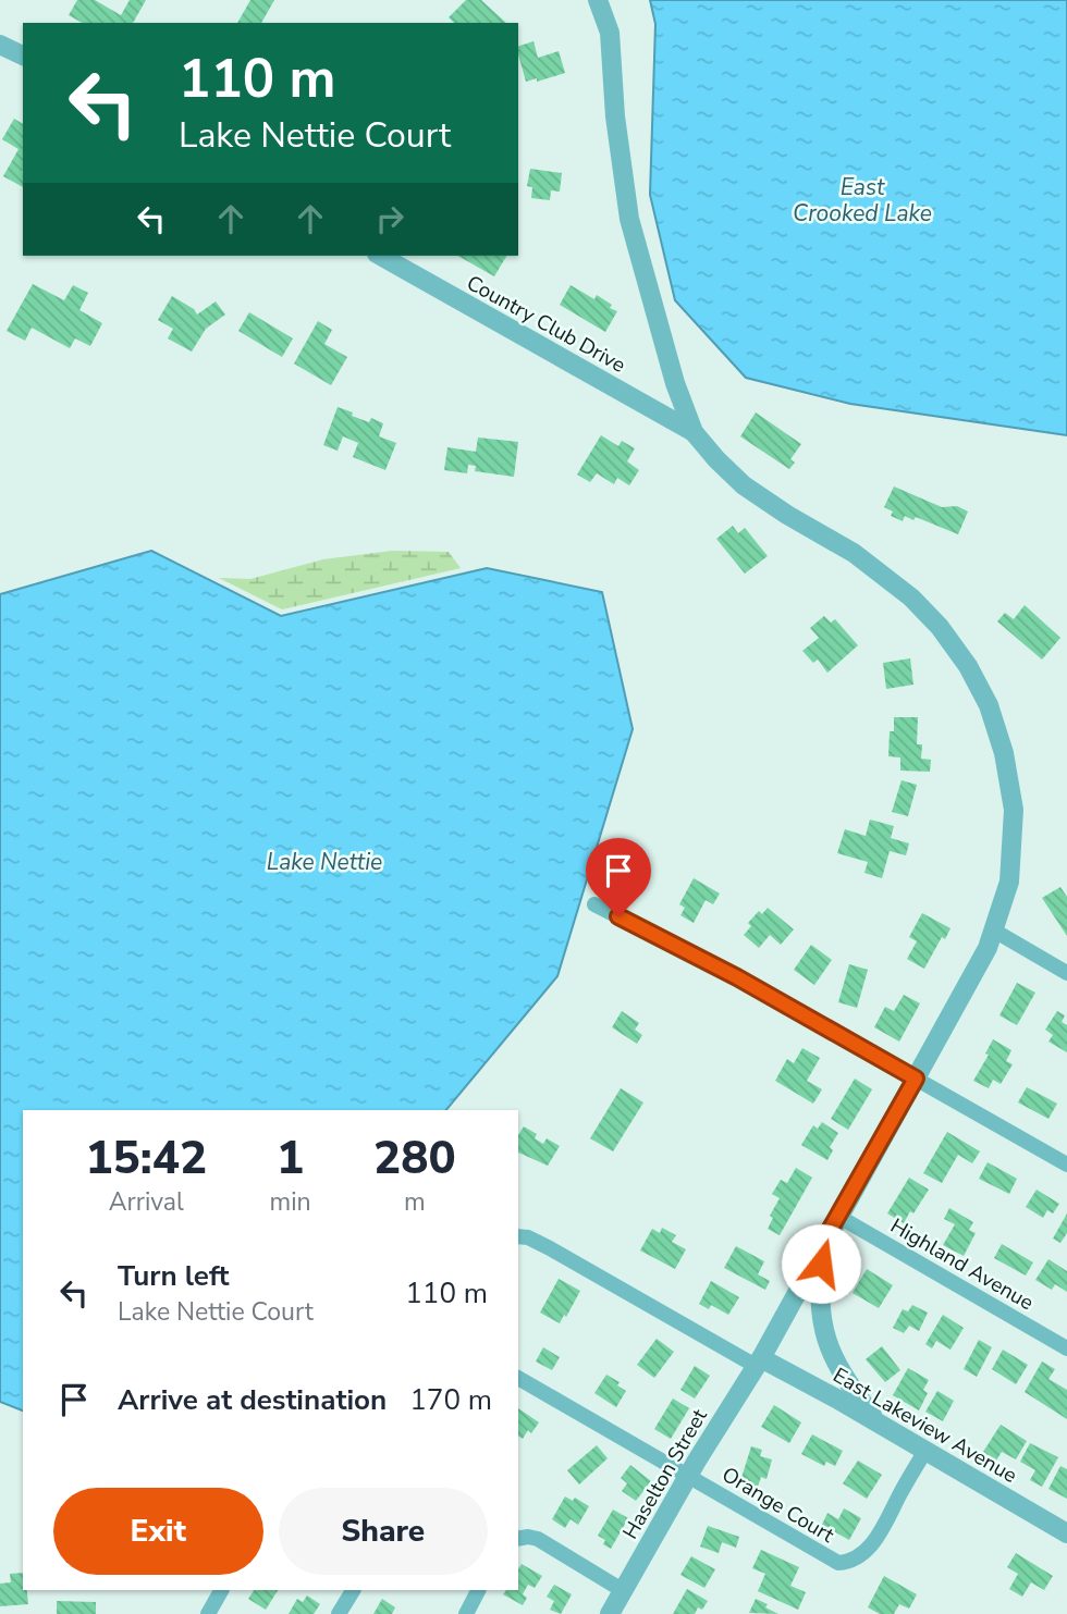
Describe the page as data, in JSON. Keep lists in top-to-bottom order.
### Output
{
  "streets": {
    "street": [
      "Country Club Drive",
      "Highland Avenue",
      "East Lakeview Avenue",
      "Haselton Street",
      "Orange Court"
    ]
  },
  "crossings": [
    ["Country Club Drive", "Haselton Street"],
    ["Highland Avenue", "Haselton Street"],
    ["East Lakeview Avenue", "Haselton Street"],
    ["East Lakeview Avenue", "Orange Court"],
    ["Haselton Street", "Orange Court"]
  ],
  "water": ["East Crooked Lake", "Lake Nettie"],
  "page": {
    "turn": ["110 m", "Lake Nettie Court"],
    "eta": [
      "15:42",
      "Arrival",
      "1",
      "min",
      "280",
      "m"
    ],
    "list": [
      {
        "name": "Turn left",
        "note": "Lake Nettie Court",
        "value": "110 m"
      },
      {
        "name": "Arrive at destination",
        "value": "170 m"
      }
    ],
    "buttons": ["Exit", "Share"]
  }
}
